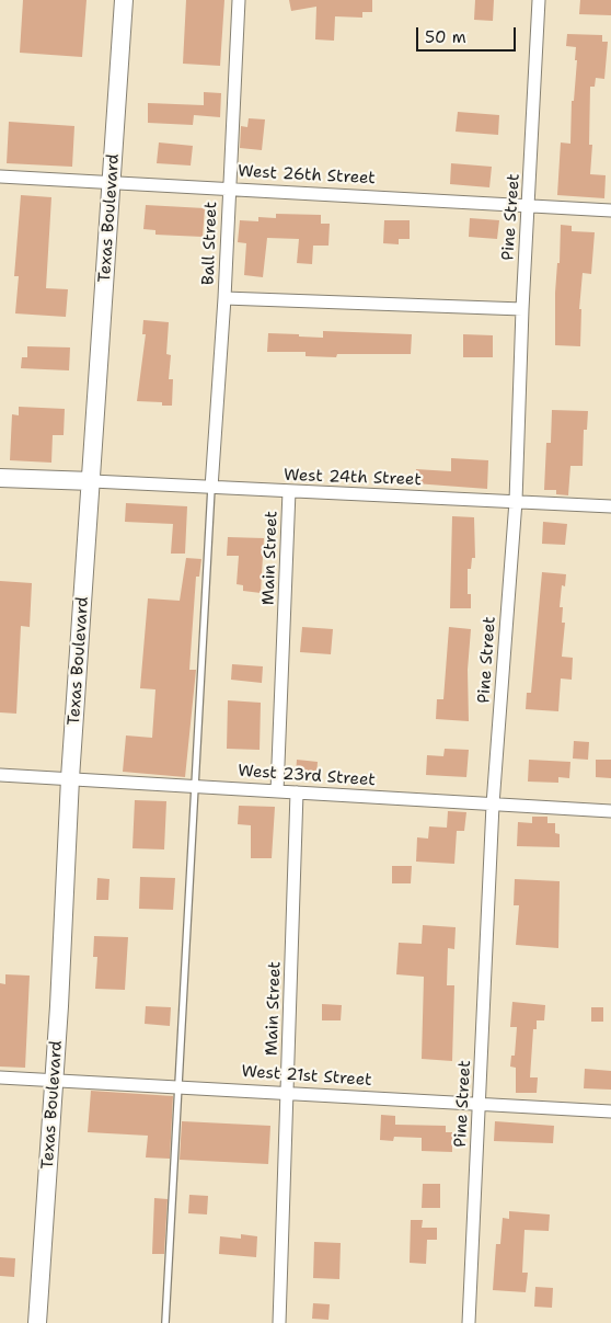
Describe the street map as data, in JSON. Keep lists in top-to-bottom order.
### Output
{
  "streets": {
    "main road": ["Texas Boulevard"],
    "street": [
      "West 26th Street",
      "Pine Street",
      "Ball Street",
      "West 24th Street",
      "Main Street",
      "West 23rd Street",
      "West 21st Street"
    ]
  },
  "crossings": [
    ["West 26th Street", "Pine Street"],
    ["West 26th Street", "Texas Boulevard"],
    ["West 26th Street", "Ball Street"],
    ["Pine Street", "West 24th Street"],
    ["Pine Street", "West 23rd Street"],
    ["Pine Street", "West 21st Street"],
    ["Texas Boulevard", "West 24th Street"],
    ["Texas Boulevard", "West 23rd Street"],
    ["Texas Boulevard", "West 21st Street"],
    ["Ball Street", "West 24th Street"],
    ["West 24th Street", "Main Street"],
    ["Main Street", "West 23rd Street"],
    ["Main Street", "West 21st Street"]
  ],
  "scale_bar": "50 m"
}
